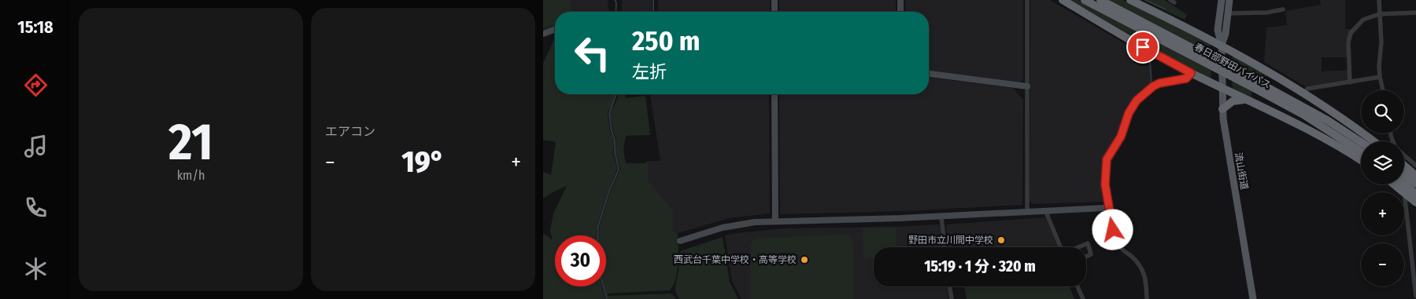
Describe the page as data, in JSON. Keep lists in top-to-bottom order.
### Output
{
  "streets": {
    "highway": ["春日部野田バイパス"],
    "main road": ["流山街道"]
  },
  "places": ["野田市立川間中学校", "西武台千葉中学校・高等学校"],
  "page": {
    "tabs": "15:18",
    "tile": [
      ["21", "km/h"],
      "エアコン"
    ],
    "turn": ["250 m", "左折"],
    "map_buttons": ["+", "−"],
    "heat": ["−", "19°", "+"],
    "limit": "30",
    "trip": "15:19 · 1 分 · 320 m"
  }
}
